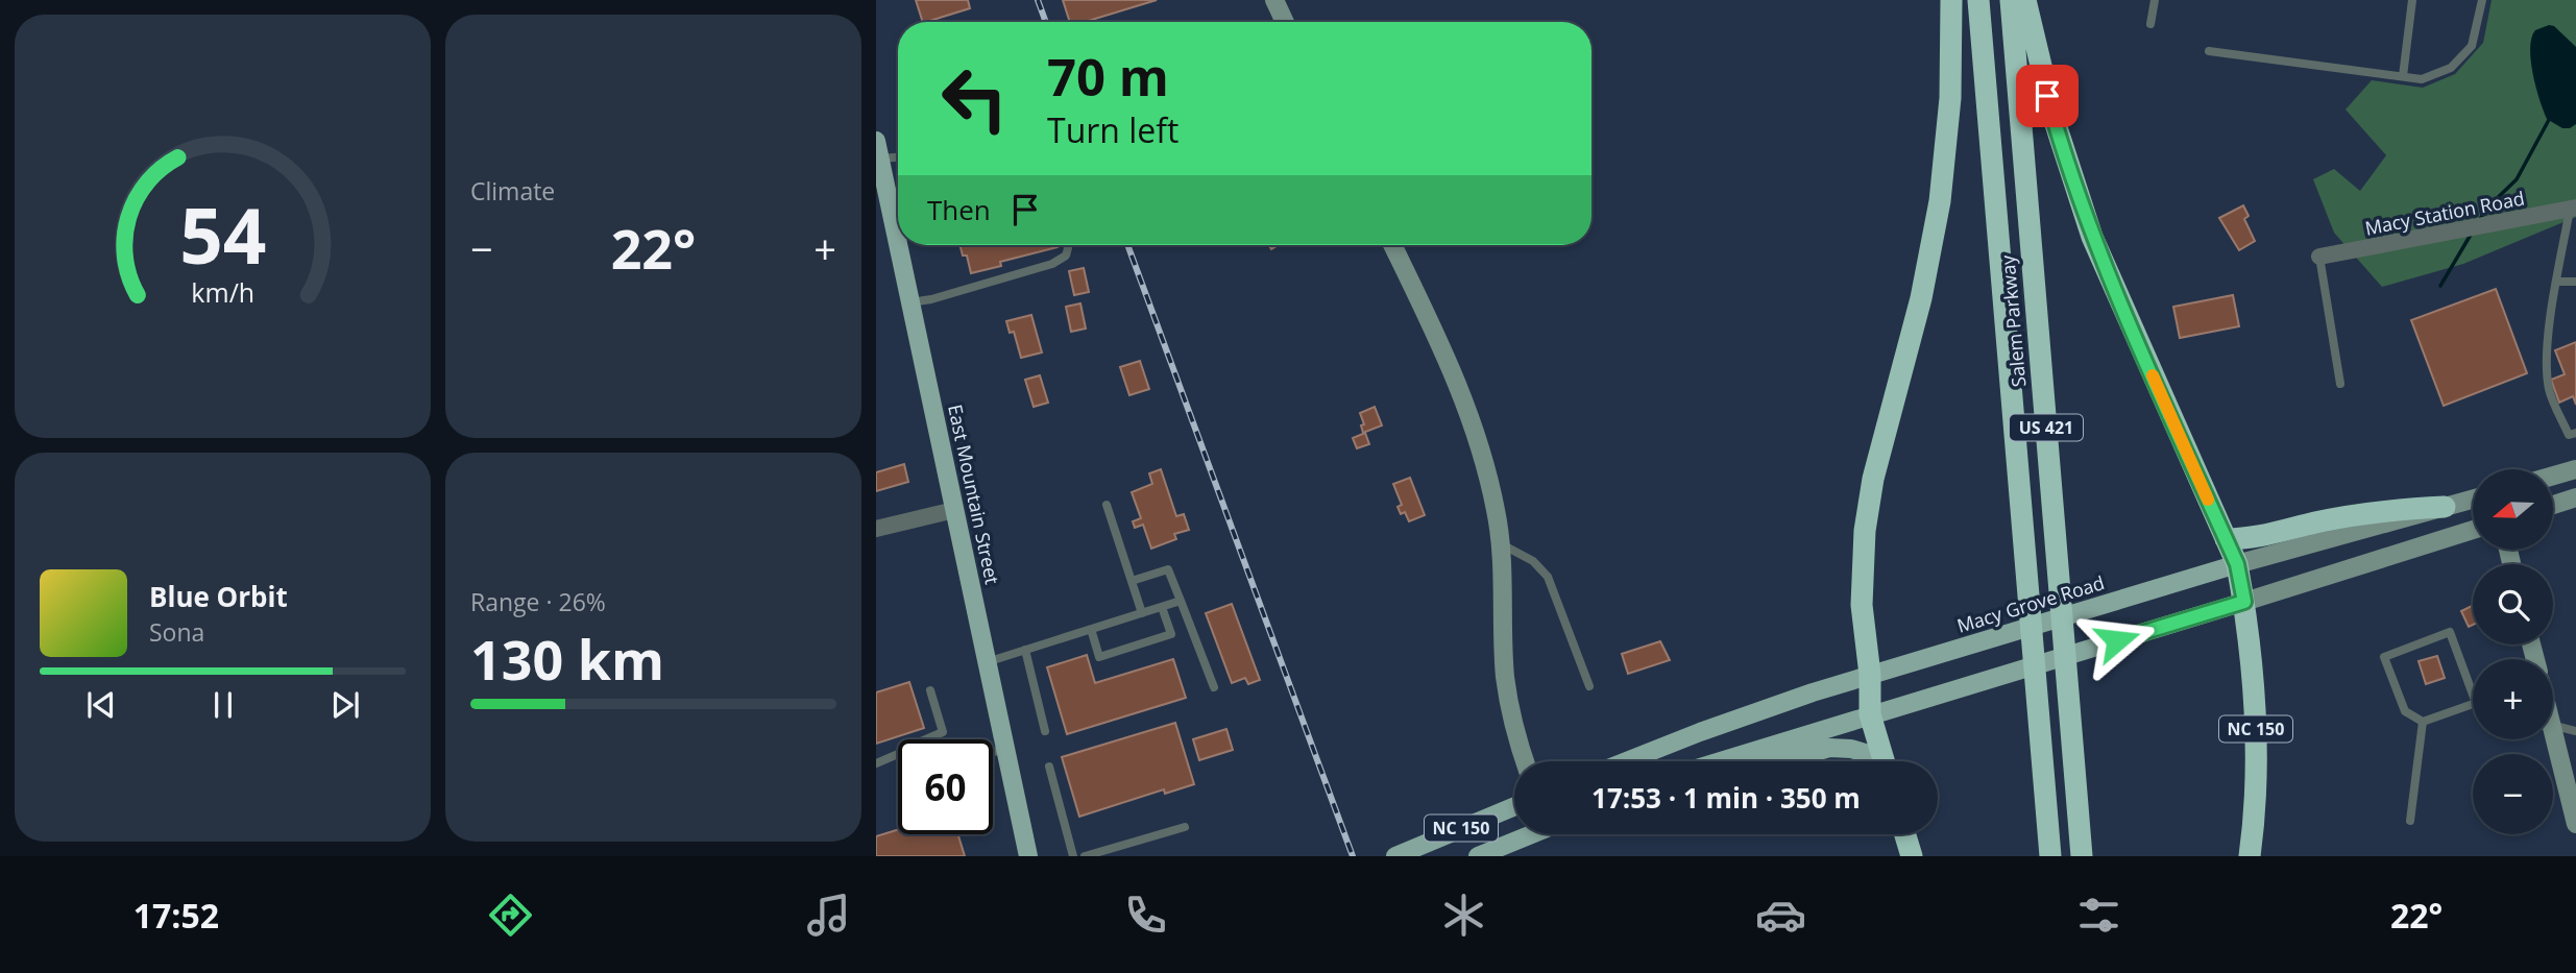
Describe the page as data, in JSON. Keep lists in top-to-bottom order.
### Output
{
  "streets": {
    "highway": ["Salem Parkway", "US 421", "NC 150"],
    "main road": ["East Mountain Street", "Macy Grove Road"],
    "street": ["Macy Station Road"]
  },
  "crossings": [
    ["Macy Grove Road", "NC 150"]
  ],
  "north": "left",
  "page": {
    "tile": [
      "Climate",
      ["Range · 26%", "130 km"]
    ],
    "turn": ["70 m", "Turn left"],
    "then": "Then",
    "heat": ["−", "22°", "+"],
    "map_buttons": ["+", "−"],
    "song": ["Blue Orbit", "Sona"],
    "limit": "60",
    "trip": "17:53 · 1 min · 350 m",
    "tabs": ["17:52", "22°"],
    "gauge": ["54", "km/h"]
  }
}
